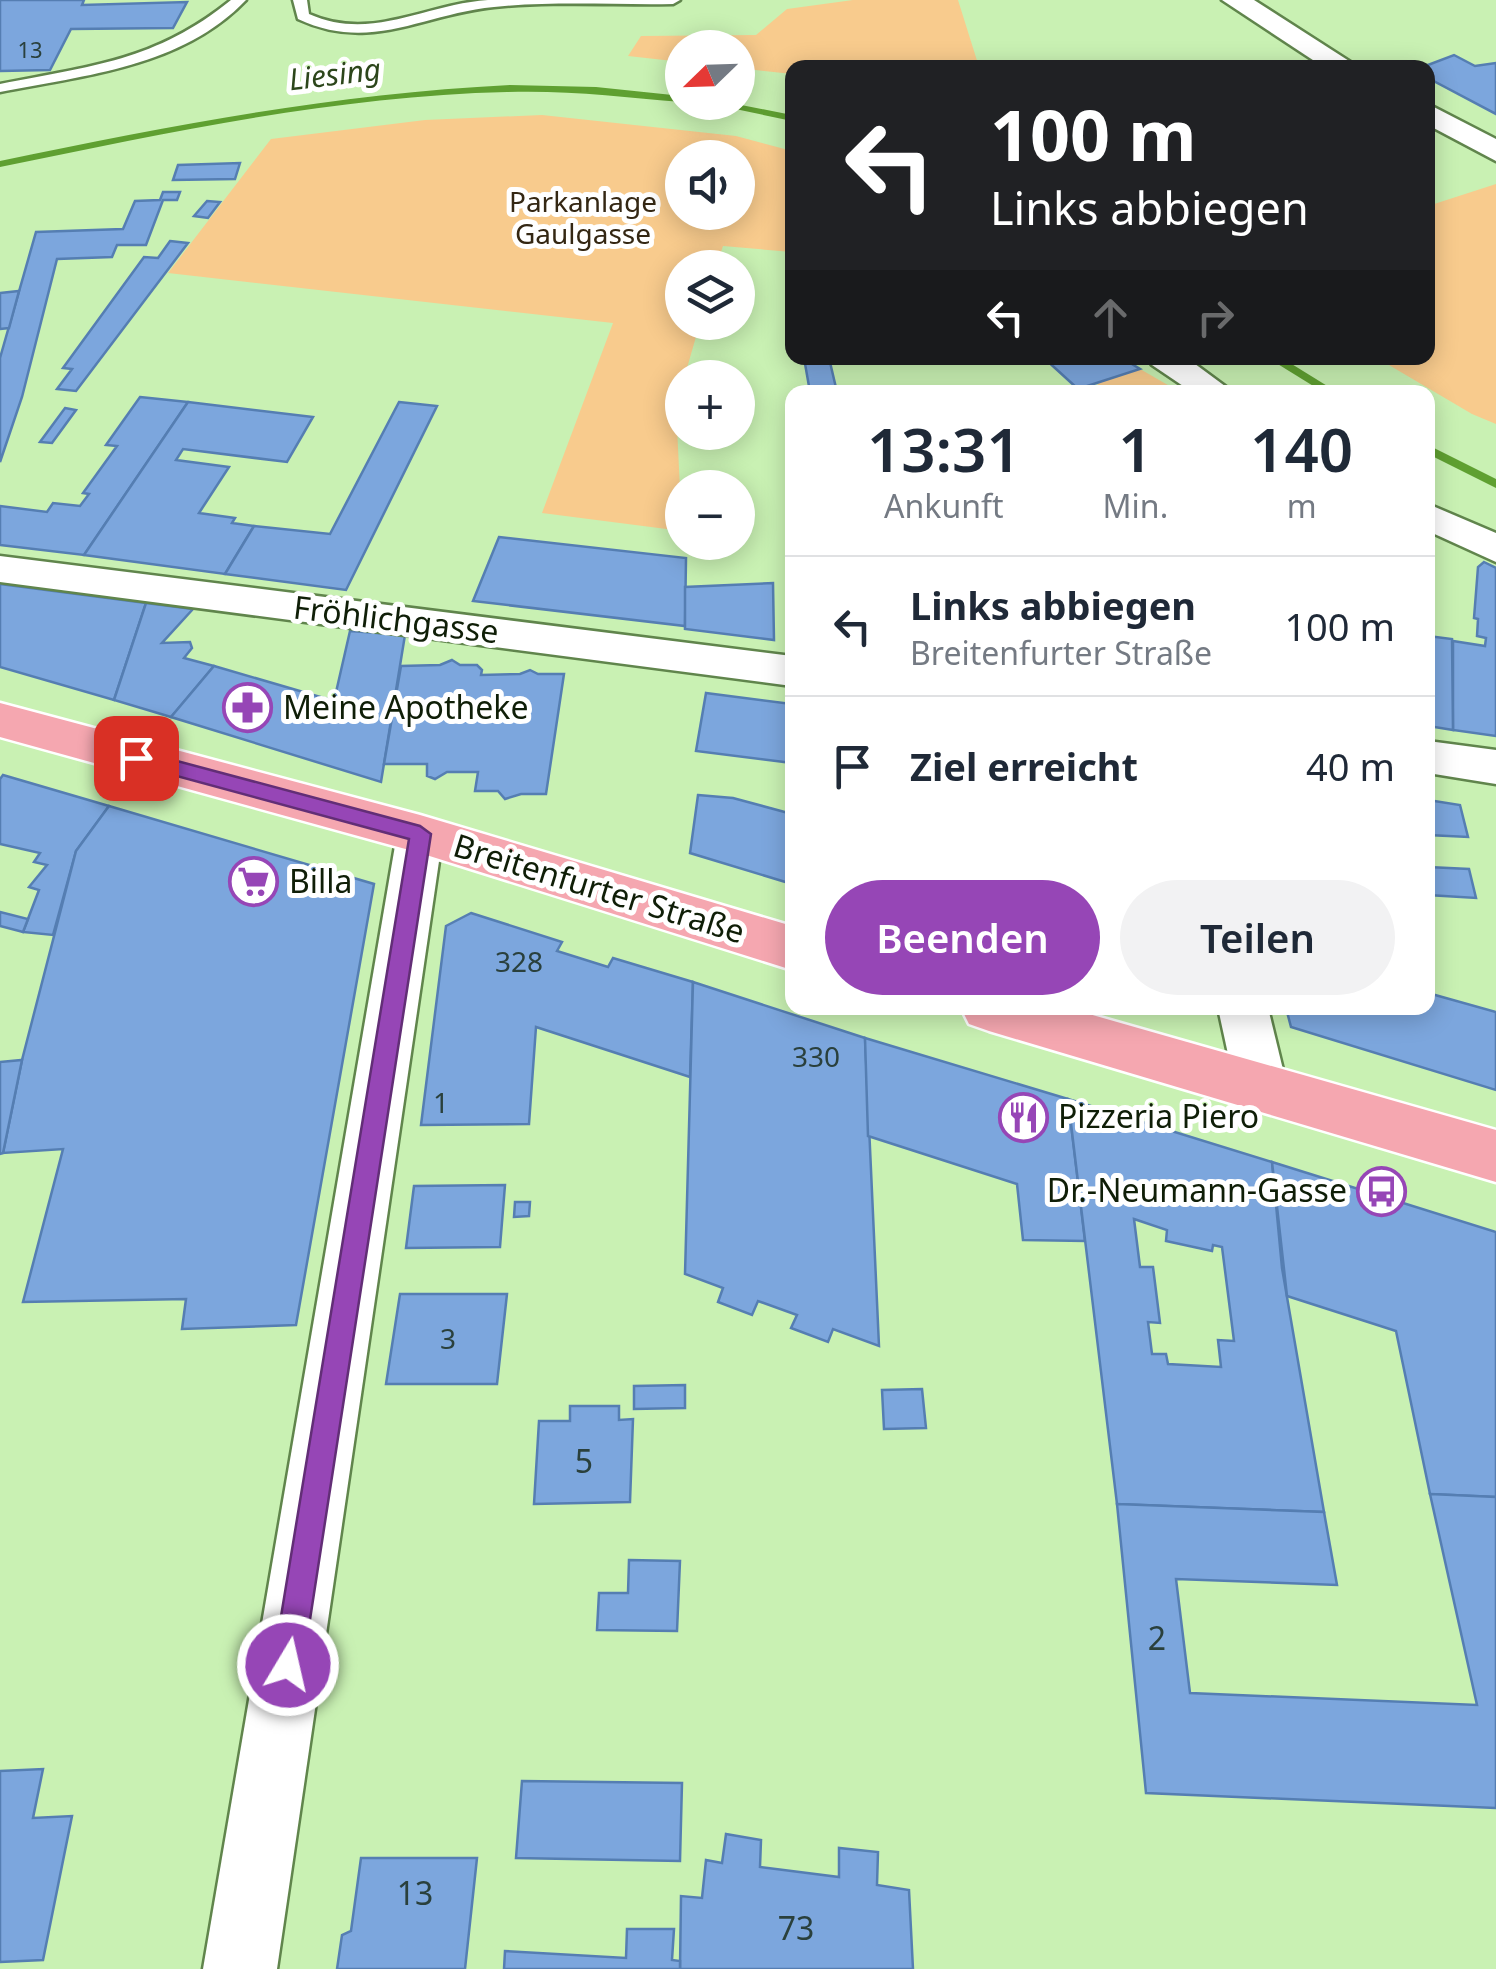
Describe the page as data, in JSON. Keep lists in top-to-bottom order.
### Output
{
  "streets": {
    "main road": ["Breitenfurter Straße"],
    "street": ["Fröhlichgasse"]
  },
  "water": ["Liesing"],
  "parks": ["Parkanlage Gaulgasse"],
  "places": {
    "pharmacy": ["Meine Apotheke"],
    "supermarket": ["Billa"],
    "restaurant": ["Pizzeria Piero"],
    "bus stop": ["Dr.-Neumann-Gasse"]
  },
  "house_numbers": [
    "13",
    "328",
    "330",
    "1",
    "3",
    "5",
    "2",
    "13",
    "73"
  ],
  "north": "bottom left",
  "page": {
    "map_buttons": ["+", "−"],
    "turn": ["100 m", "Links abbiegen"],
    "eta": [
      "13:31",
      "Ankunft",
      "1",
      "Min.",
      "140",
      "m"
    ],
    "list": [
      {
        "name": "Links abbiegen",
        "note": "Breitenfurter Straße",
        "value": "100 m"
      },
      {
        "name": "Ziel erreicht",
        "value": "40 m"
      }
    ],
    "buttons": ["Beenden", "Teilen"]
  }
}
